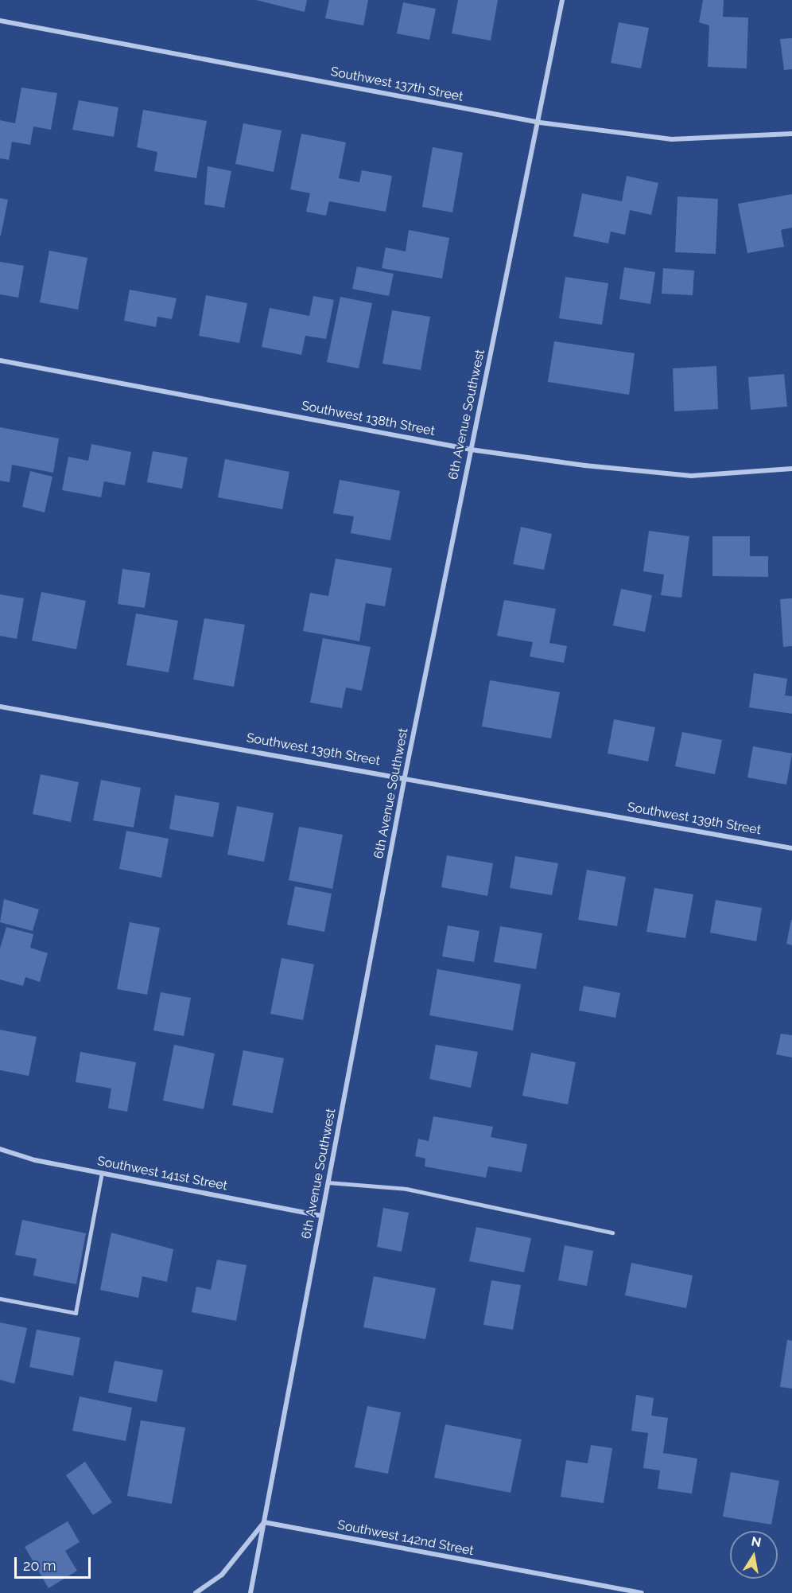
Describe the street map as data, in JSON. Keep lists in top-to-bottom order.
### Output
{
  "streets": {
    "street": [
      "Southwest 137th Street",
      "6th Avenue Southwest",
      "Southwest 138th Street",
      "Southwest 139th Street",
      "Southwest 141st Street",
      "Southwest 142nd Street"
    ]
  },
  "crossings": [
    ["Southwest 137th Street", "6th Avenue Southwest"],
    ["6th Avenue Southwest", "Southwest 138th Street"],
    ["6th Avenue Southwest", "Southwest 139th Street"],
    ["6th Avenue Southwest", "Southwest 141st Street"],
    ["6th Avenue Southwest", "Southwest 142nd Street"]
  ],
  "scale_bar": "20 m",
  "north": "top"
}
